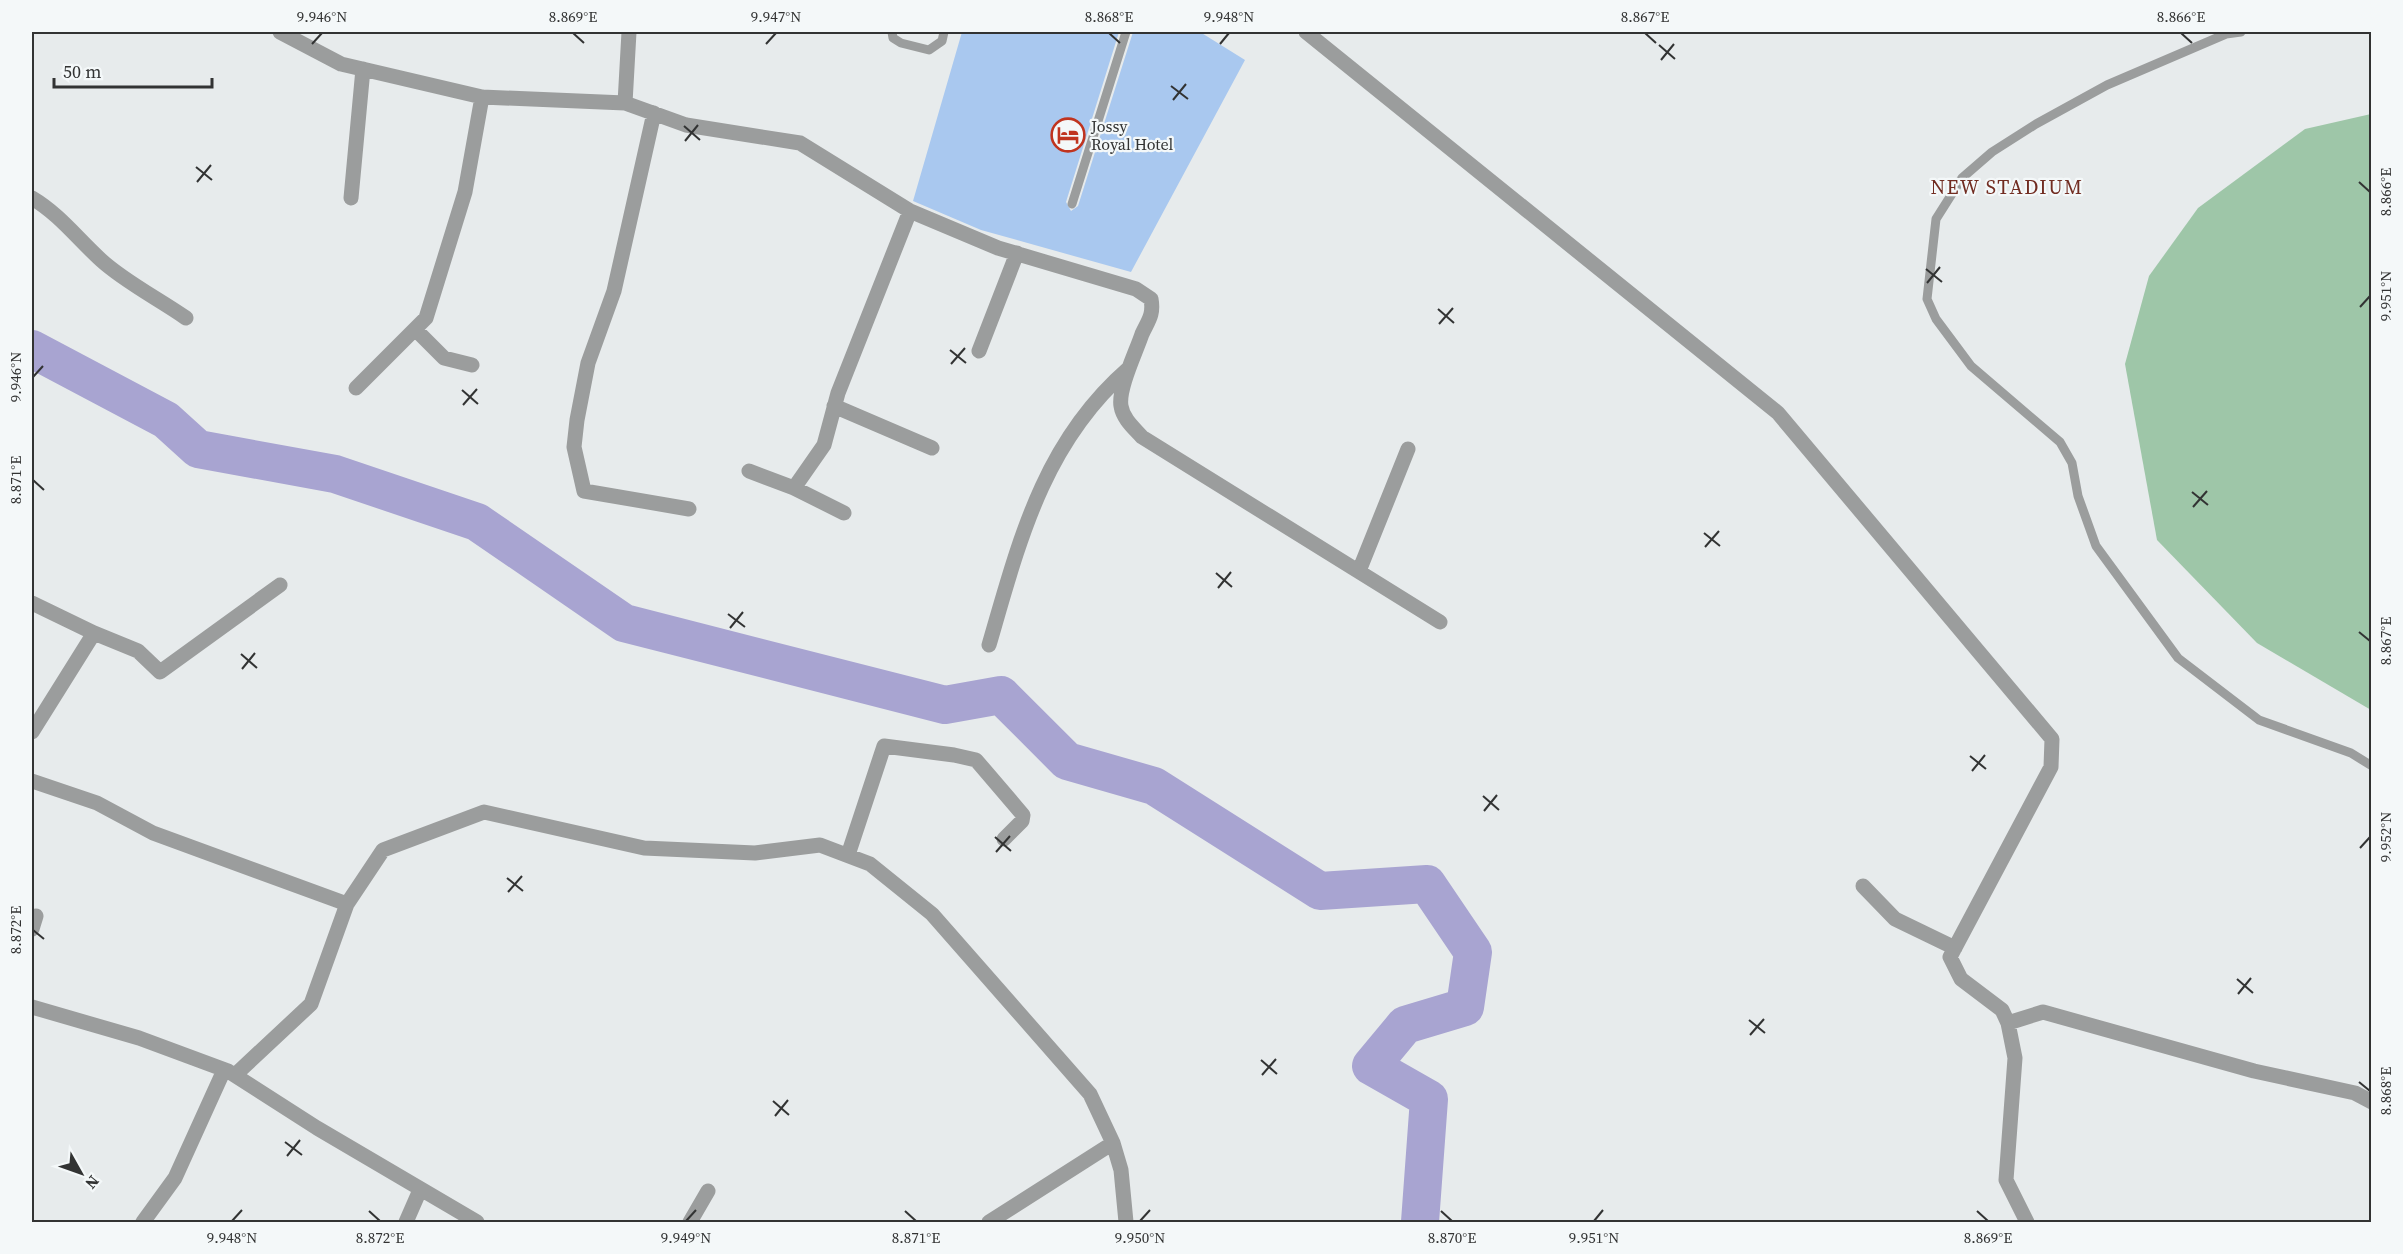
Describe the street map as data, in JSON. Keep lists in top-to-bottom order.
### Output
{
  "districts": ["NEW STADIUM"],
  "places": {
    "hotel": ["Jossy Royal Hotel"]
  },
  "scale_bar": "50 m",
  "north": "bottom right",
  "coordinates": [
    "9.946°N",
    "8.869°E",
    "9.947°N",
    "8.868°E",
    "9.948°N",
    "8.867°E",
    "8.866°E",
    "9.951°N",
    "8.871°E",
    "9.952°N",
    "8.872°E",
    "9.949°N",
    "9.950°N",
    "8.870°E"
  ]
}
